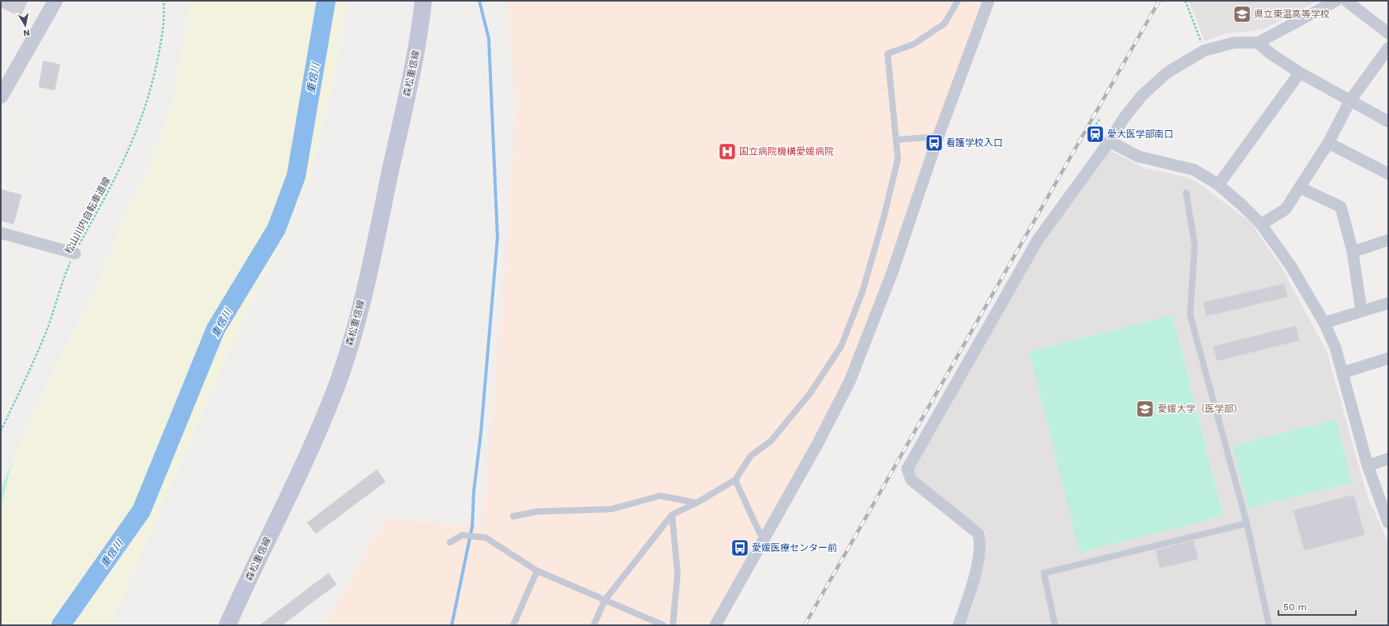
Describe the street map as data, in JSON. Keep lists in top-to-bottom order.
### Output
{
  "streets": {
    "main road": ["森松重信線"],
    "path": ["松山川内自転車道線"]
  },
  "water": ["重信川"],
  "places": {
    "school or university": ["県立東温高等学校", "愛媛大学（医学部）"],
    "station": ["愛大医学部南口"],
    "bus stop": ["看護学校入口", "愛媛医療センター前"],
    "hospital": ["国立病院機構愛媛病院"]
  },
  "scale_bar": "50 m",
  "north": "bottom"
}
